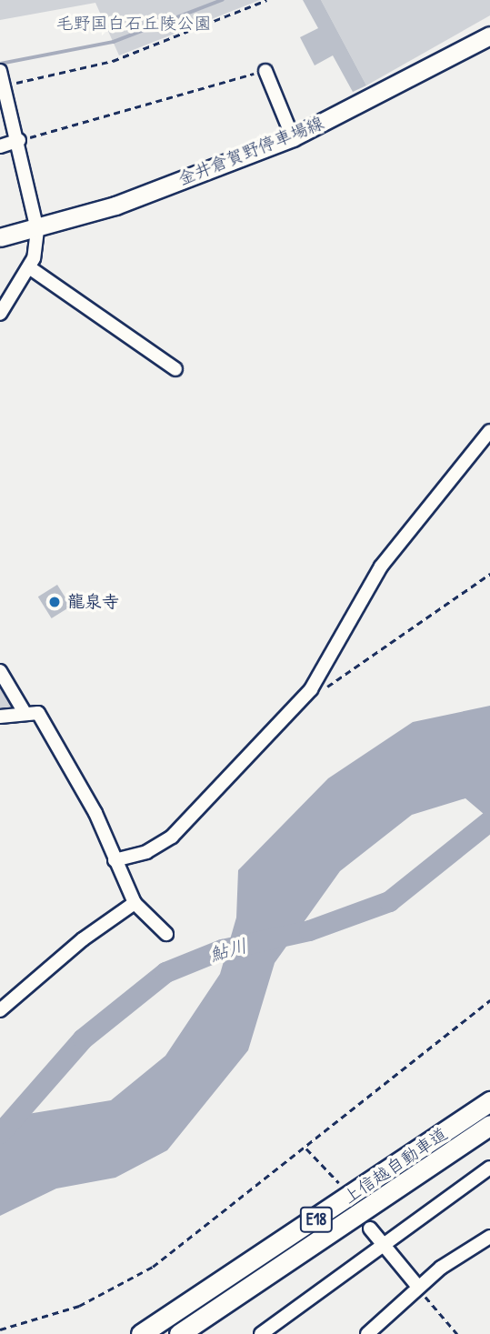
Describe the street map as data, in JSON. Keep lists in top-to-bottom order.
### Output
{
  "streets": {
    "highway": ["上信越自動車道", "E18"],
    "main road": ["金井倉賀野停車場線"]
  },
  "water": ["鮎川"],
  "parks": ["毛野国白石丘陵公園"],
  "places": ["龍泉寺"]
}
